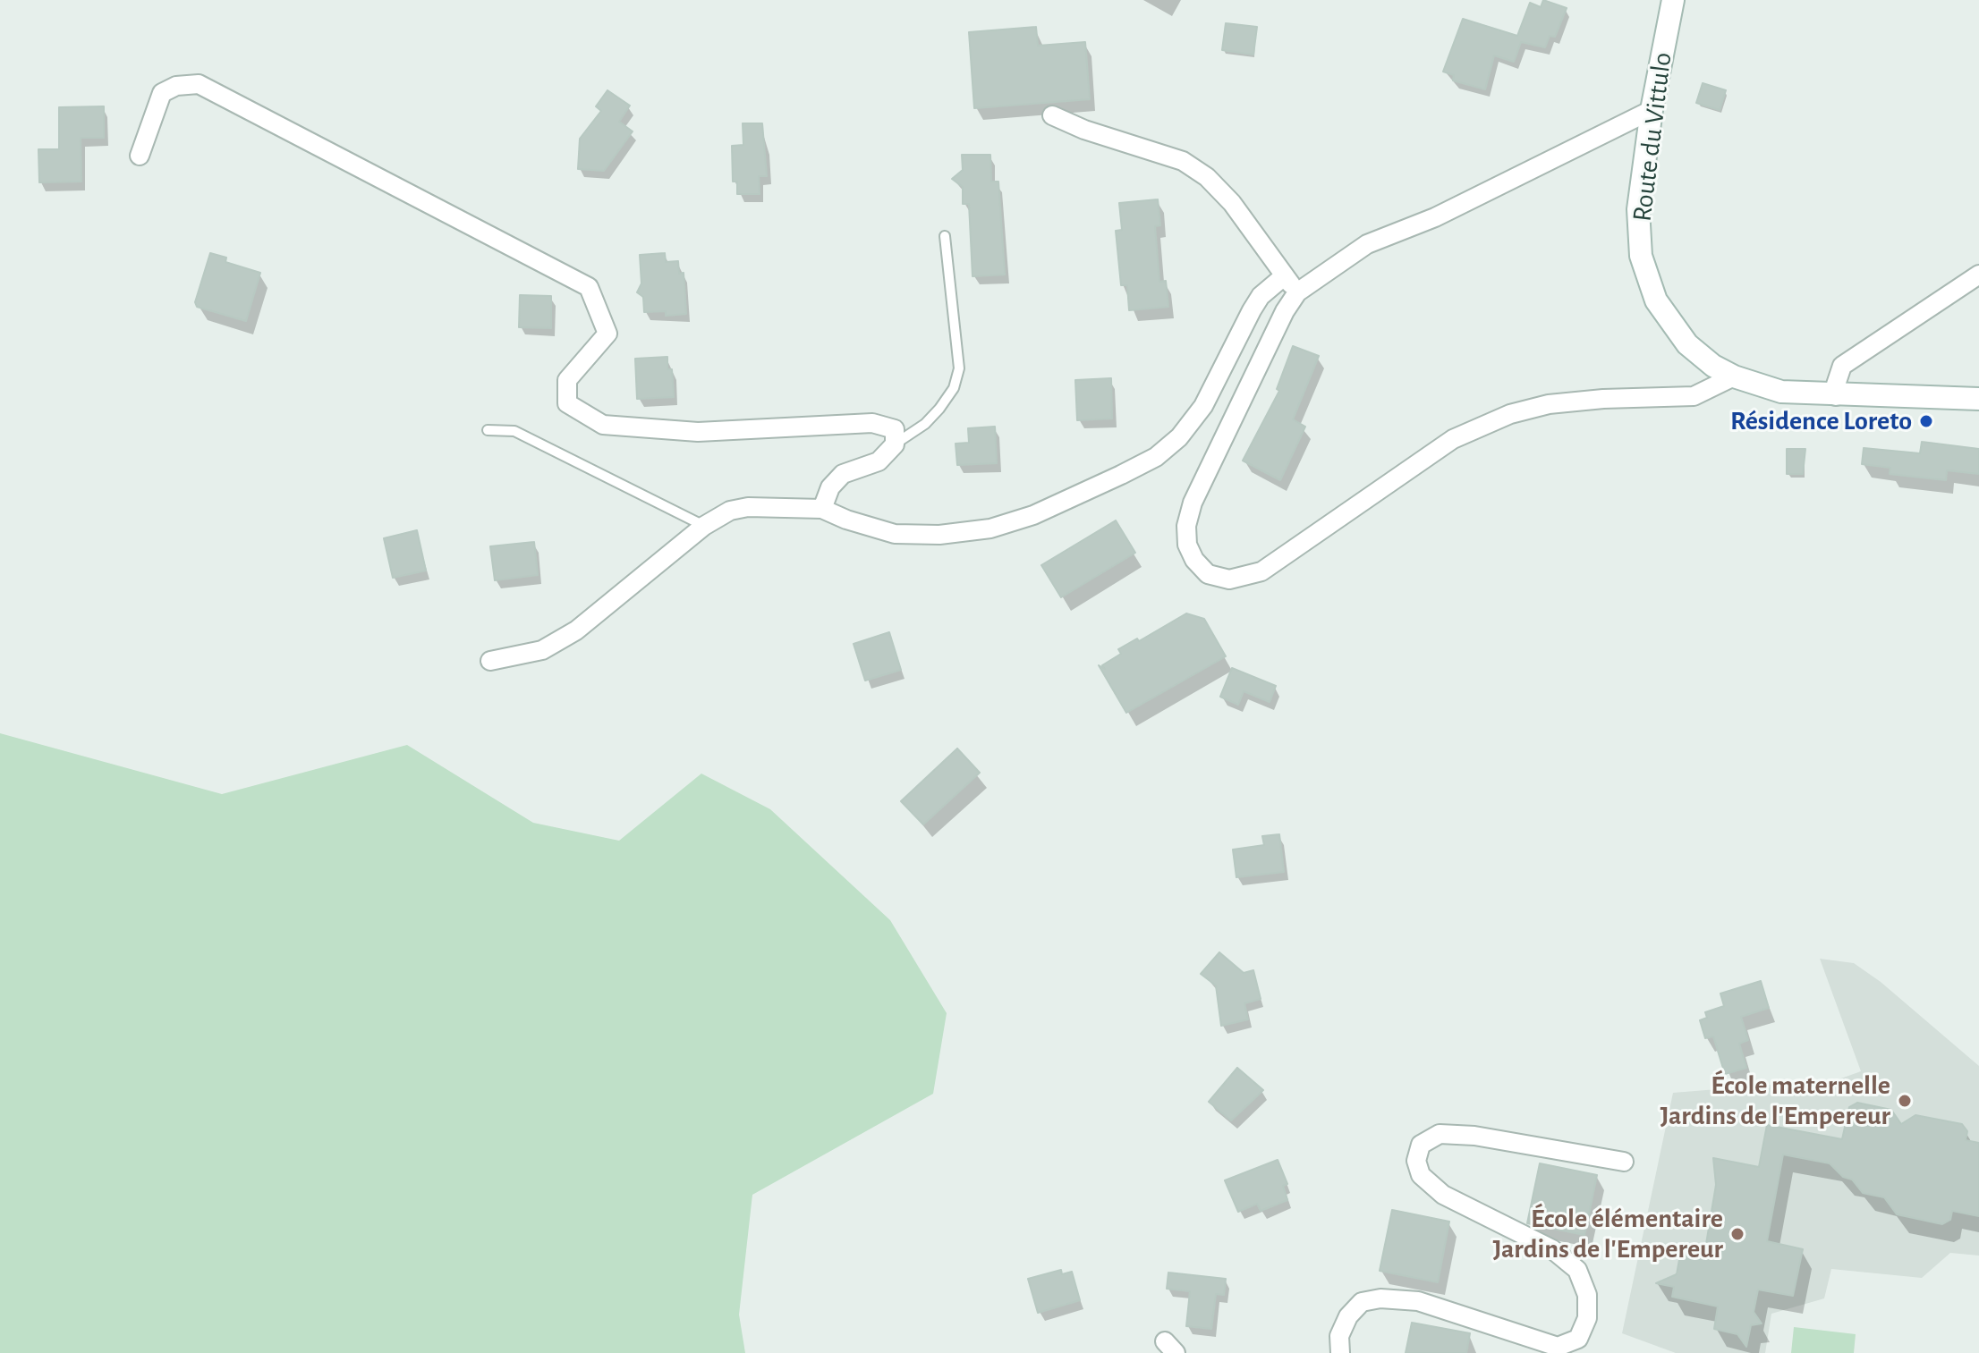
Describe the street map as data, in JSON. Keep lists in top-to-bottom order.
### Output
{
  "streets": {
    "street": ["Route du Vittulo"]
  },
  "places": ["Résidence Loreto", "École maternelle Jardins de l'Empereur", "École élémentaire Jardins de l'Empereur"]
}
